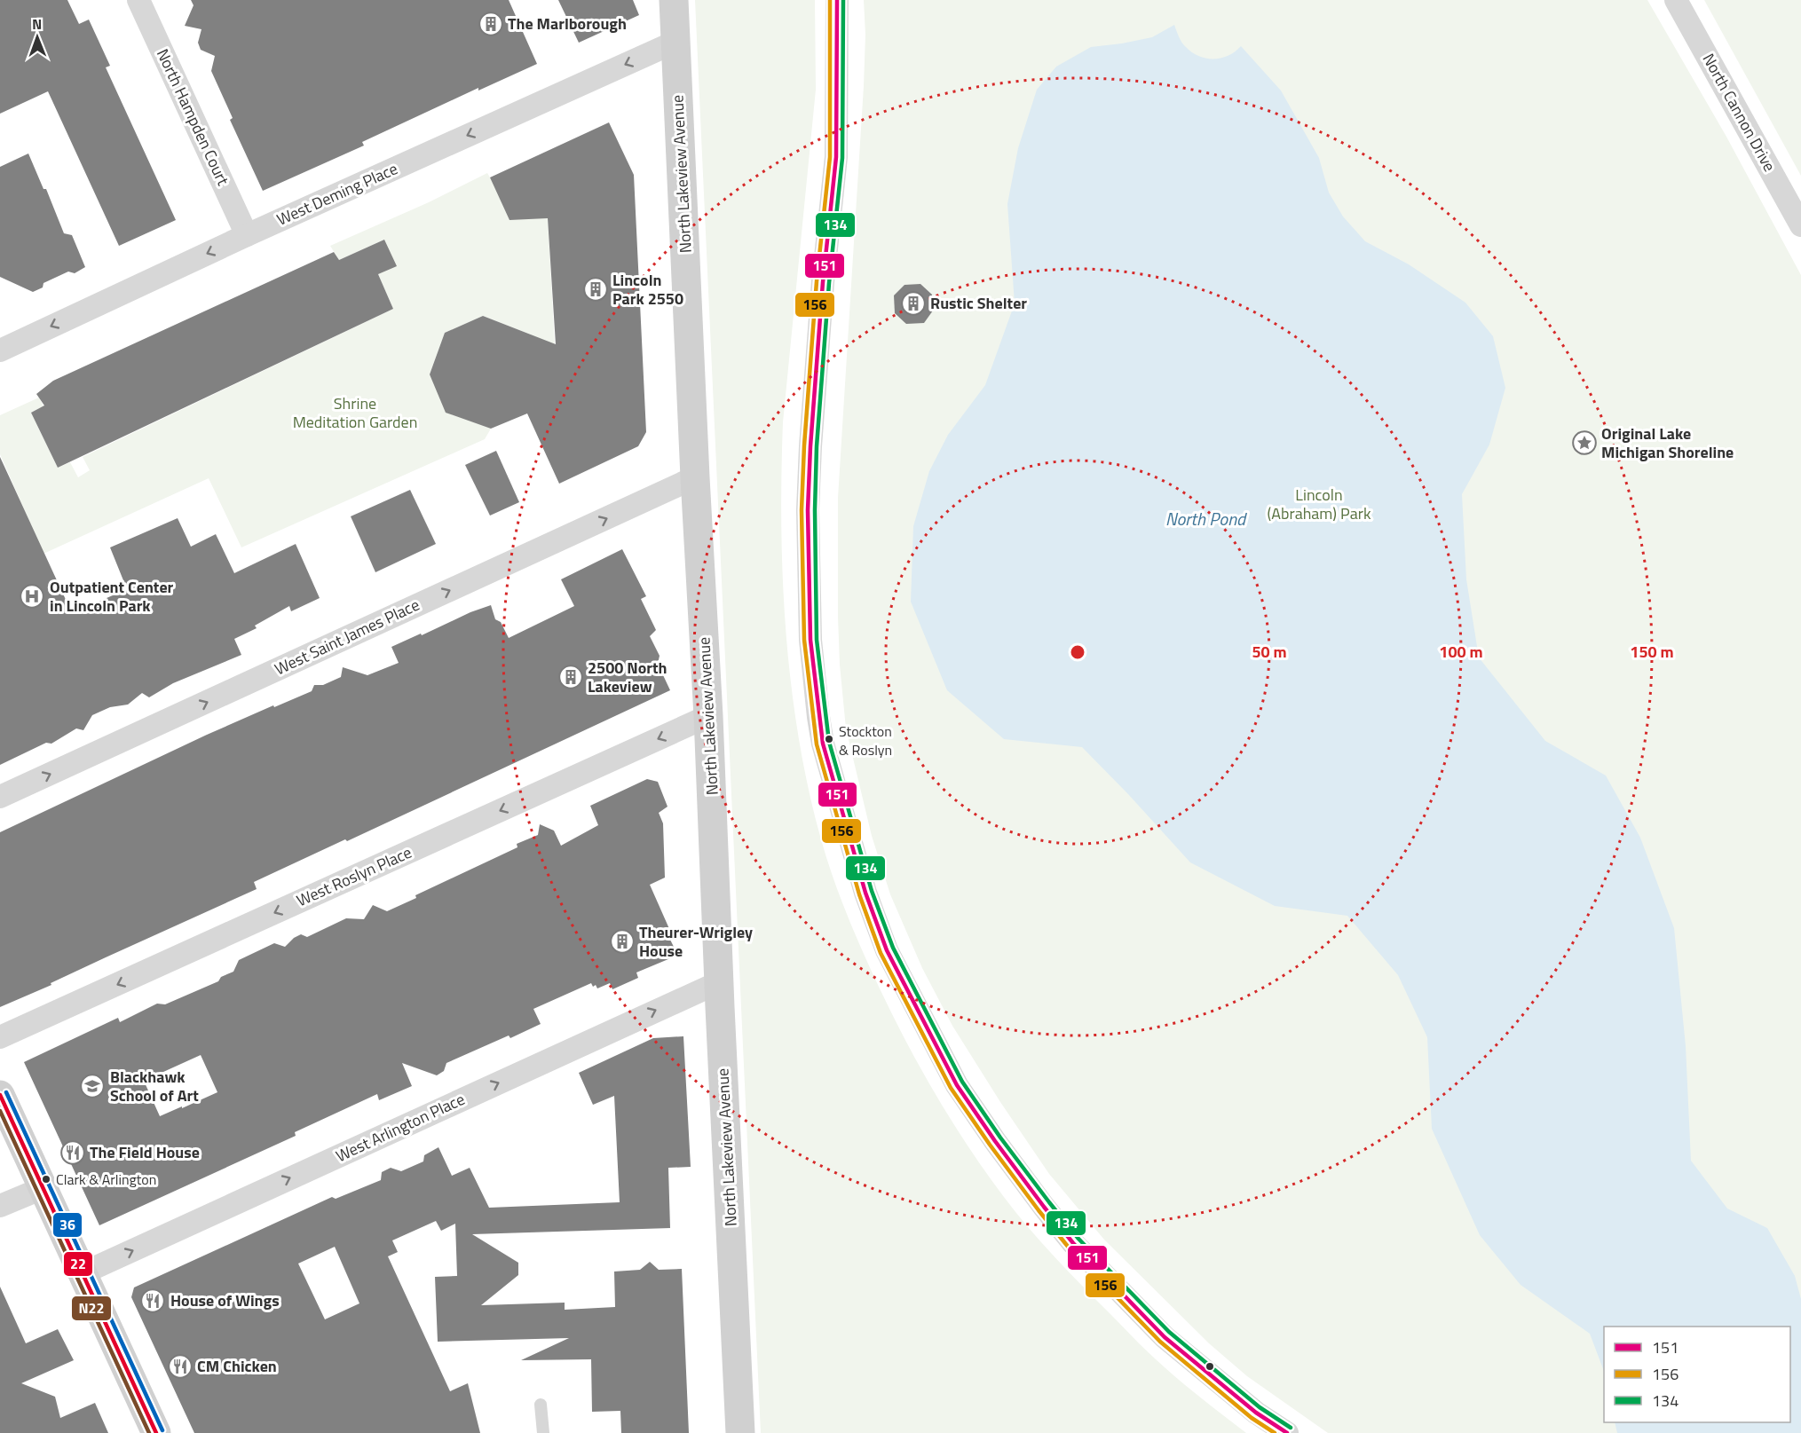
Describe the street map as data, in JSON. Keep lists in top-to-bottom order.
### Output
{
  "streets": {
    "main road": ["North Lakeview Avenue"],
    "street": [
      "North Cannon Drive",
      "North Hampden Court",
      "West Deming Place",
      "West Saint James Place",
      "West Roslyn Place",
      "West Arlington Place"
    ]
  },
  "crossings": [
    ["North Hampden Court", "West Deming Place"],
    ["North Lakeview Avenue", "West Deming Place"],
    ["North Lakeview Avenue", "West Saint James Place"],
    ["North Lakeview Avenue", "West Roslyn Place"],
    ["North Lakeview Avenue", "West Arlington Place"]
  ],
  "one_way": [
    "West Deming Place",
    "West Saint James Place",
    "West Roslyn Place",
    "West Arlington Place"
  ],
  "water": ["North Pond"],
  "parks": ["Shrine Meditation Garden", "Lincoln (Abraham) Park"],
  "places": {
    "building": [
      "The Marlborough",
      "Lincoln Park 2550",
      "Rustic Shelter",
      "2500 North Lakeview",
      "Theurer-Wrigley House"
    ],
    "place": ["Original Lake Michigan Shoreline"],
    "hospital": ["Outpatient Center in Lincoln Park"],
    "other": ["Stockton & Roslyn", "Clark & Arlington"],
    "school or university": ["Blackhawk School of Art"],
    "restaurant": ["The Field House", "House of Wings", "CM Chicken"]
  },
  "lines": [
    "transit line 151",
    "transit line 156",
    "transit line 134",
    "transit line 36",
    "transit line 22",
    "transit line N22"
  ],
  "legend": ["151", "156", "134"],
  "north": "top",
  "rings": ["50 m", "100 m", "150 m"]
}
